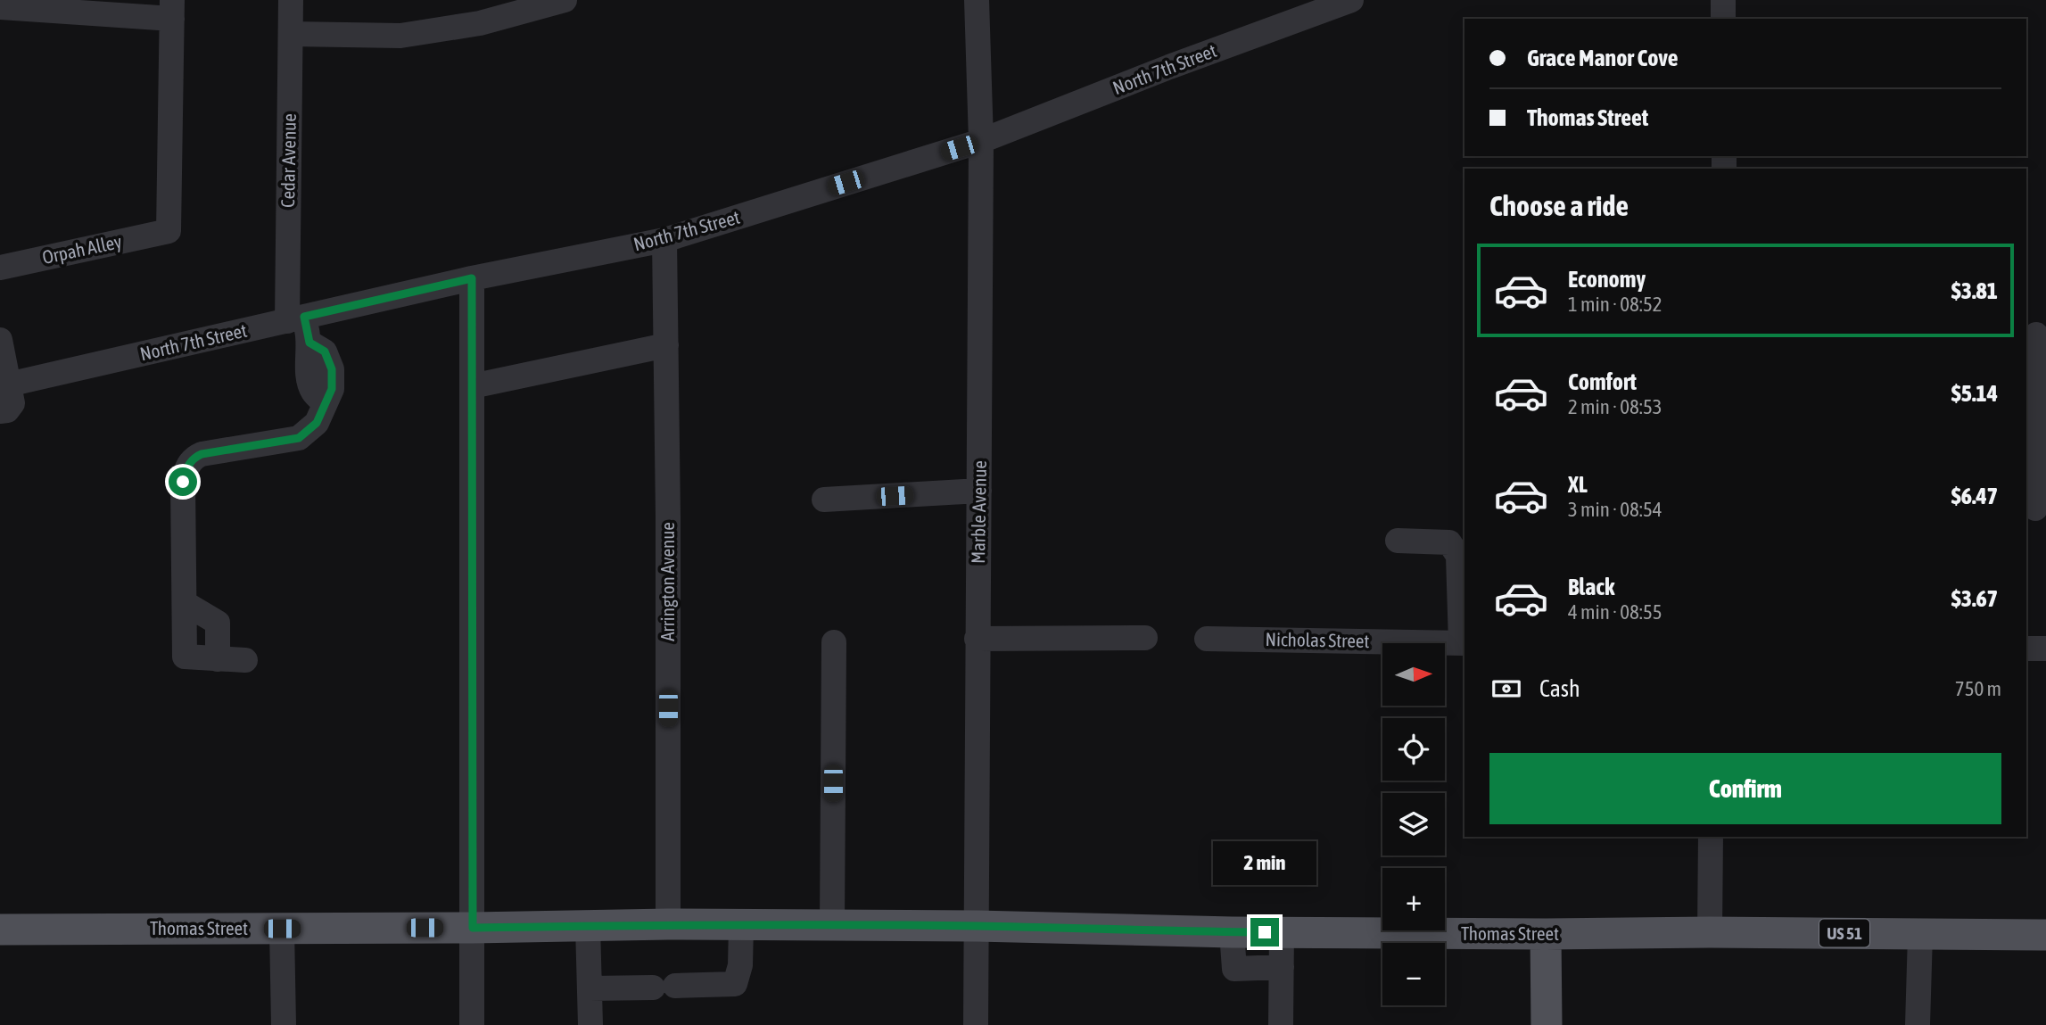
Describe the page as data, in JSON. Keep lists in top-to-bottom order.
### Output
{
  "streets": {
    "main road": ["Thomas Street", "US 51"],
    "street": [
      "North 7th Street",
      "Cedar Avenue",
      "Orpah Alley",
      "Marble Avenue",
      "Arrington Avenue",
      "Nicholas Street"
    ]
  },
  "crossings": [
    ["North 7th Street", "Cedar Avenue"],
    ["North 7th Street", "Marble Avenue"],
    ["North 7th Street", "Arrington Avenue"],
    ["Marble Avenue", "Thomas Street"],
    ["Arrington Avenue", "Thomas Street"]
  ],
  "north": "right",
  "page": {
    "banner": ["Grace Manor Cove", "Thomas Street"],
    "heading": "Choose a ride",
    "list": [
      {
        "name": "Economy",
        "note": "1 min · 08:52",
        "value": "$3.81"
      },
      {
        "name": "Comfort",
        "note": "2 min · 08:53",
        "value": "$5.14"
      },
      {
        "name": "XL",
        "note": "3 min · 08:54",
        "value": "$6.47"
      },
      {
        "name": "Black",
        "note": "4 min · 08:55",
        "value": "$3.67"
      }
    ],
    "map_buttons": ["+", "−"],
    "pay": ["Cash", "750 m"],
    "buttons": "Confirm",
    "bubble": "2 min"
  }
}
